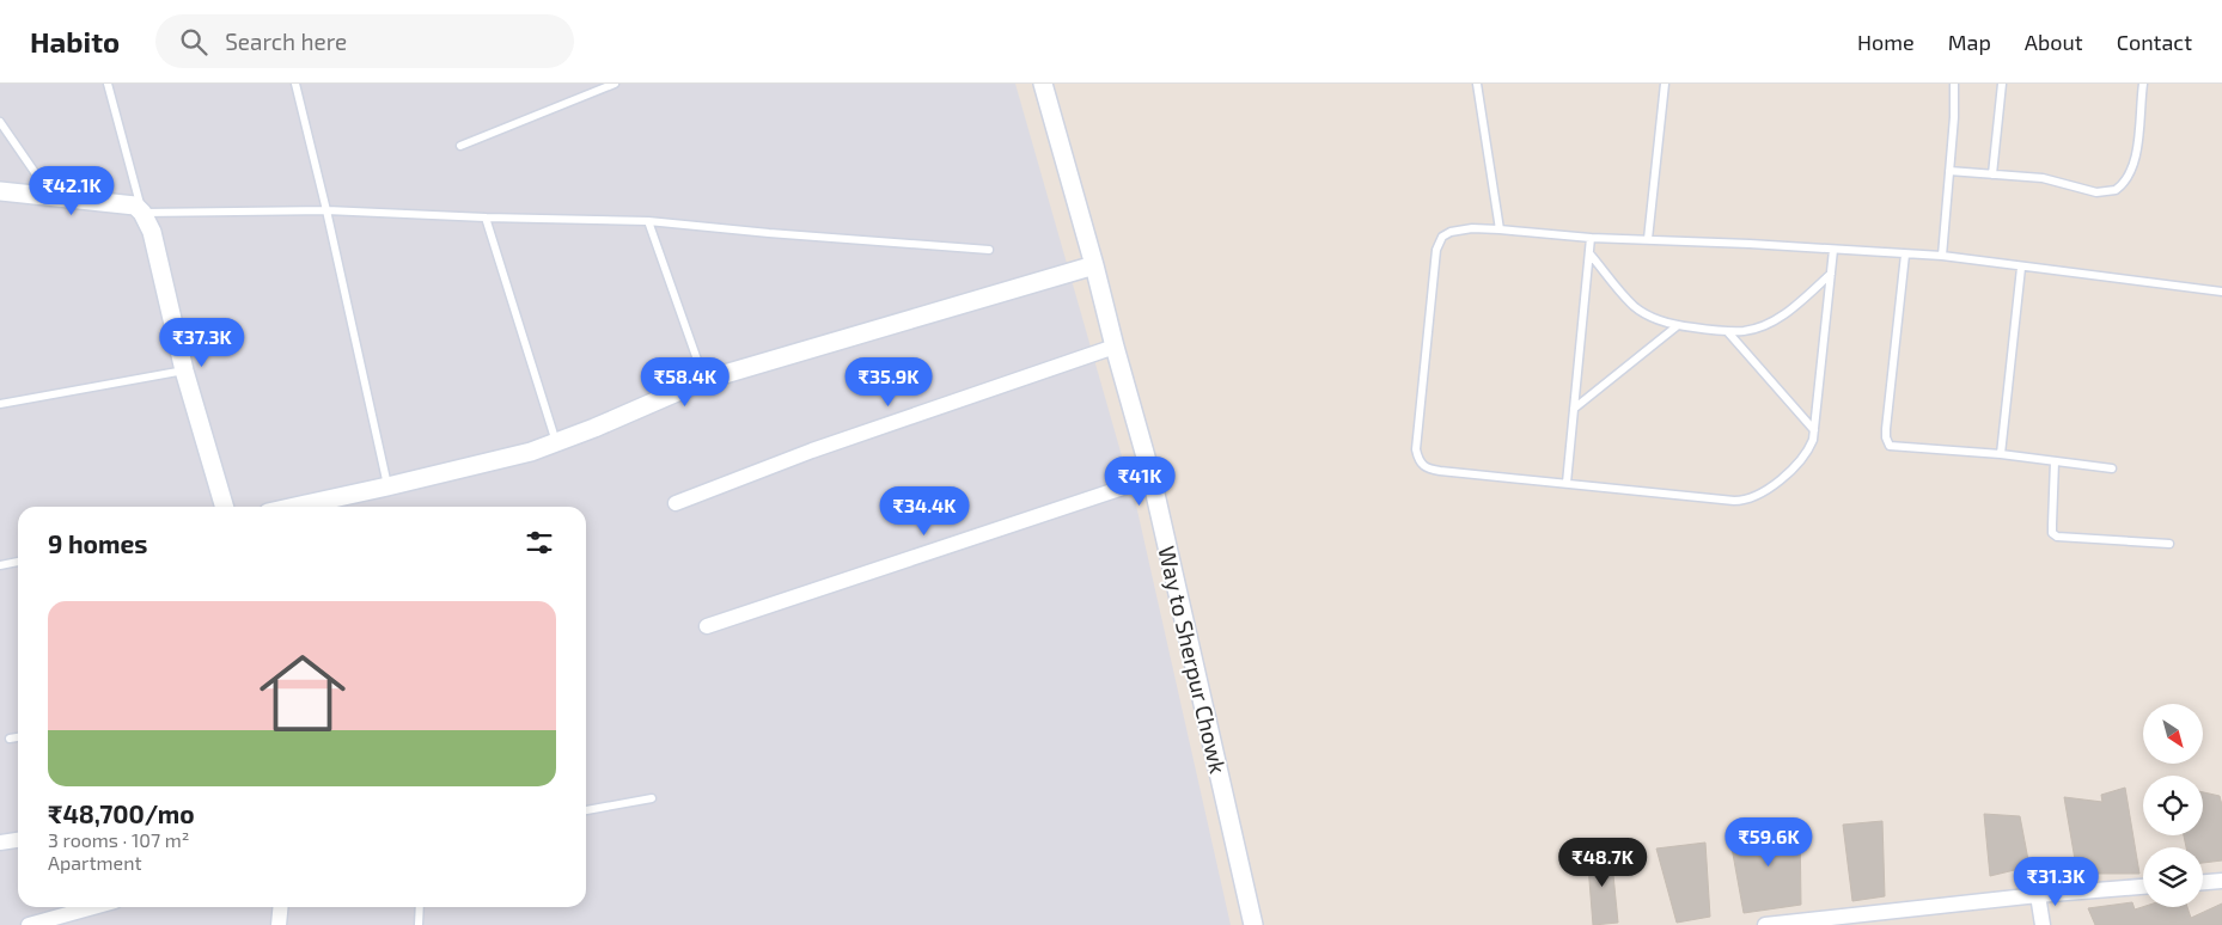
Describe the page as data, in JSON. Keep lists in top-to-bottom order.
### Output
{
  "streets": {
    "street": ["Way to Sherpur Chowk"]
  },
  "north": "bottom right",
  "page": {
    "header": "Habito",
    "search": "Search here",
    "nav": [
      "Home",
      "Map",
      "About",
      "Contact"
    ],
    "price": [
      "₹42.1K",
      "₹37.3K",
      "₹58.4K",
      "₹35.9K",
      "₹41K",
      "₹34.4K",
      "₹59.6K",
      "₹48.7K",
      "₹31.3K"
    ],
    "heading": "9 homes",
    "list": [
      {
        "name": "₹48,700/mo",
        "note": "3 rooms · 107 m² · Apartment"
      }
    ]
  }
}
